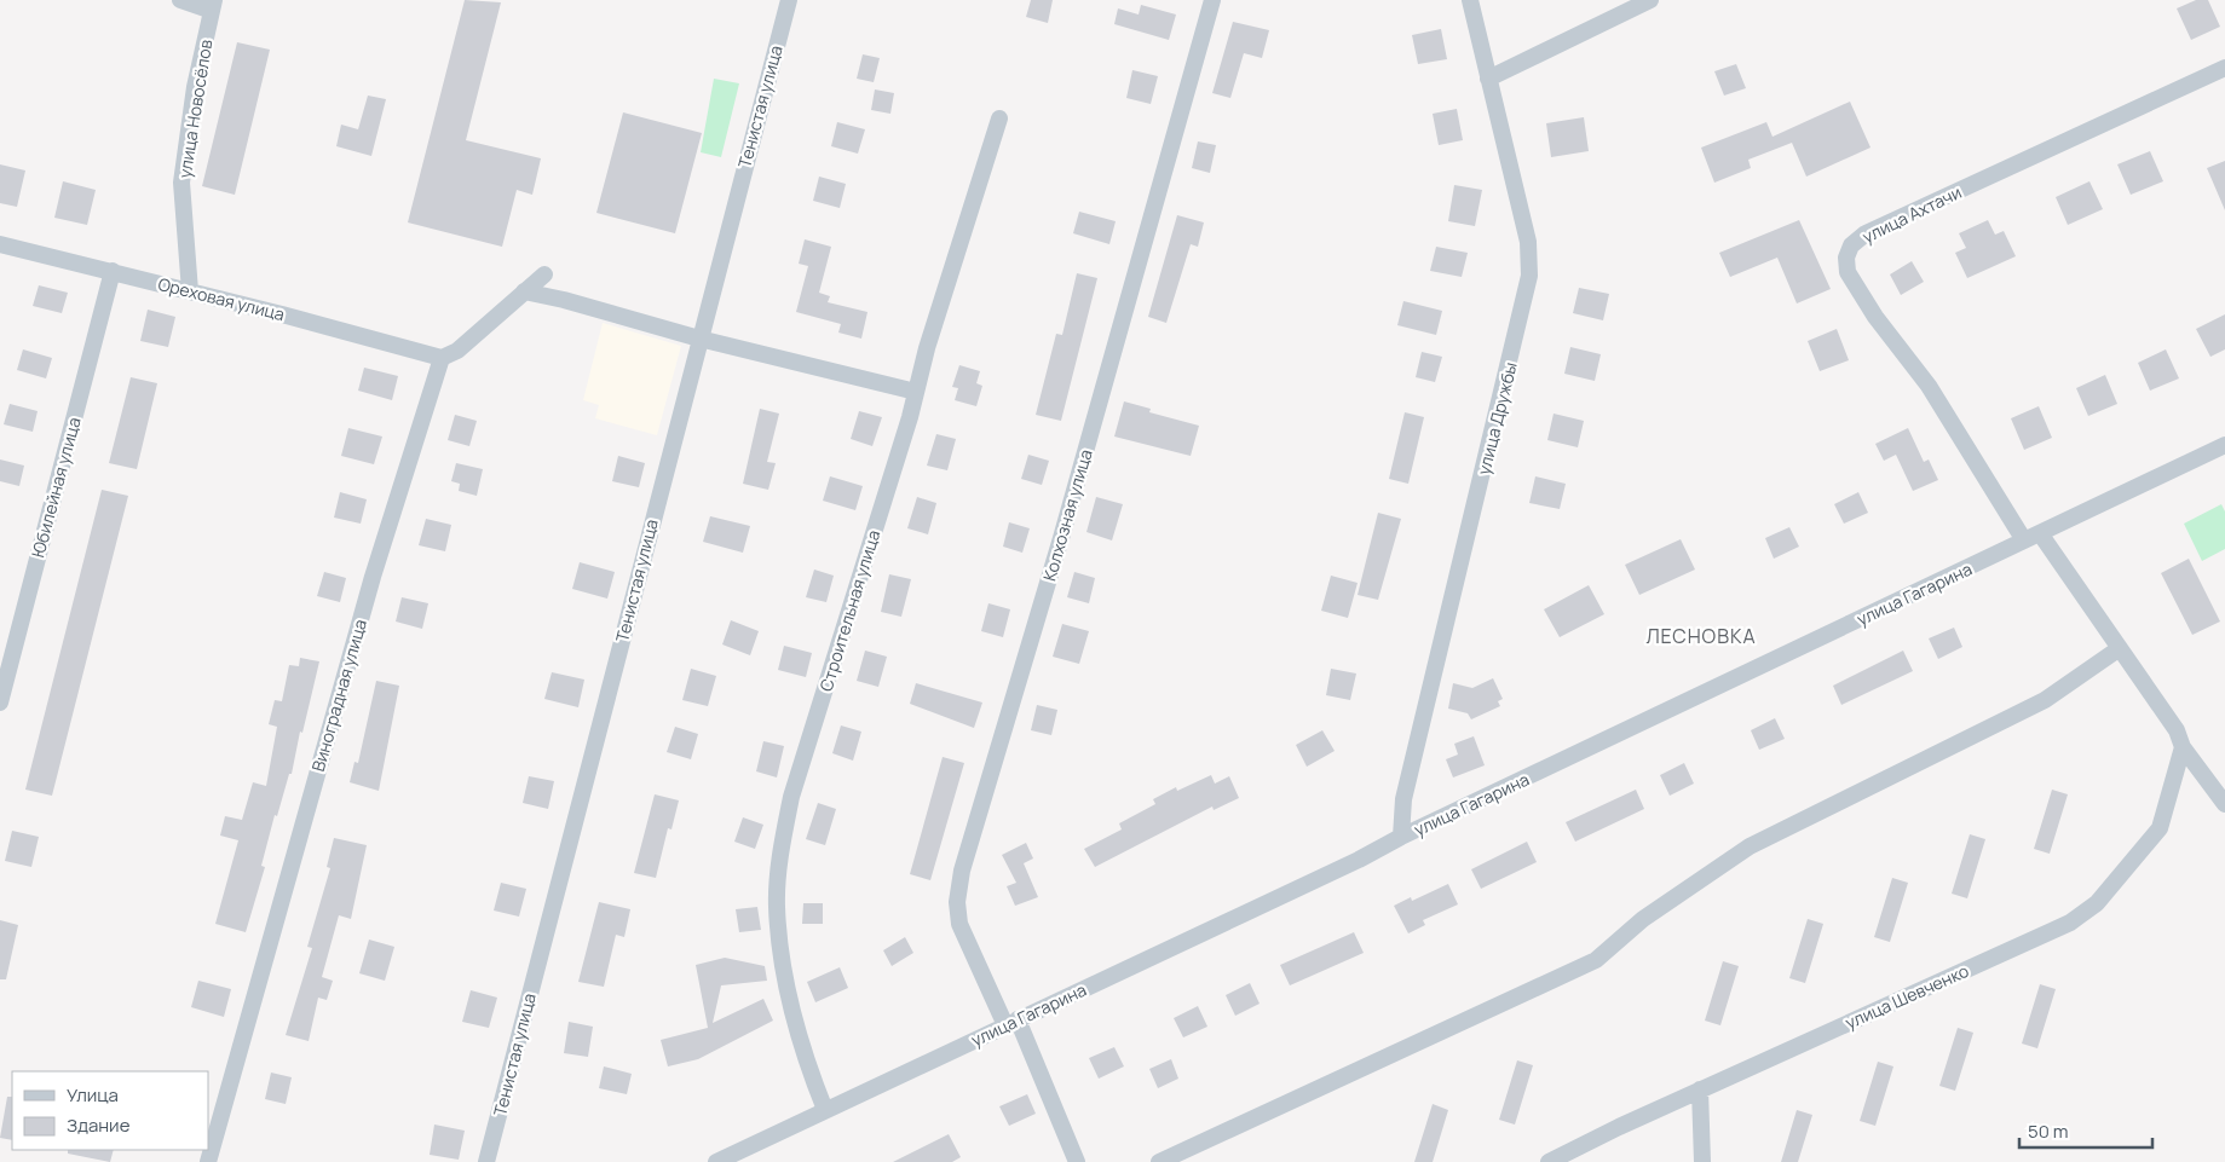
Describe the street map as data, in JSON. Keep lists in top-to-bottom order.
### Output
{
  "streets": {
    "street": [
      "Тенистая улица",
      "улица Новосёлов",
      "улица Ахтачи",
      "Ореховая улица",
      "улица Дружбы",
      "Юбилейная улица",
      "Колхозная улица",
      "улица Гагарина",
      "Строительная улица",
      "Виноградная улица",
      "улица Шевченко"
    ]
  },
  "crossings": [
    ["улица Новосёлов", "Ореховая улица"],
    ["улица Ахтачи", "улица Гагарина"],
    ["Ореховая улица", "Юбилейная улица"],
    ["Ореховая улица", "Виноградная улица"],
    ["улица Дружбы", "улица Гагарина"],
    ["Колхозная улица", "улица Гагарина"],
    ["улица Гагарина", "Строительная улица"]
  ],
  "districts": ["ЛЕСНОВКА"],
  "legend": ["Улица", "Здание"],
  "scale_bar": "50 m"
}
